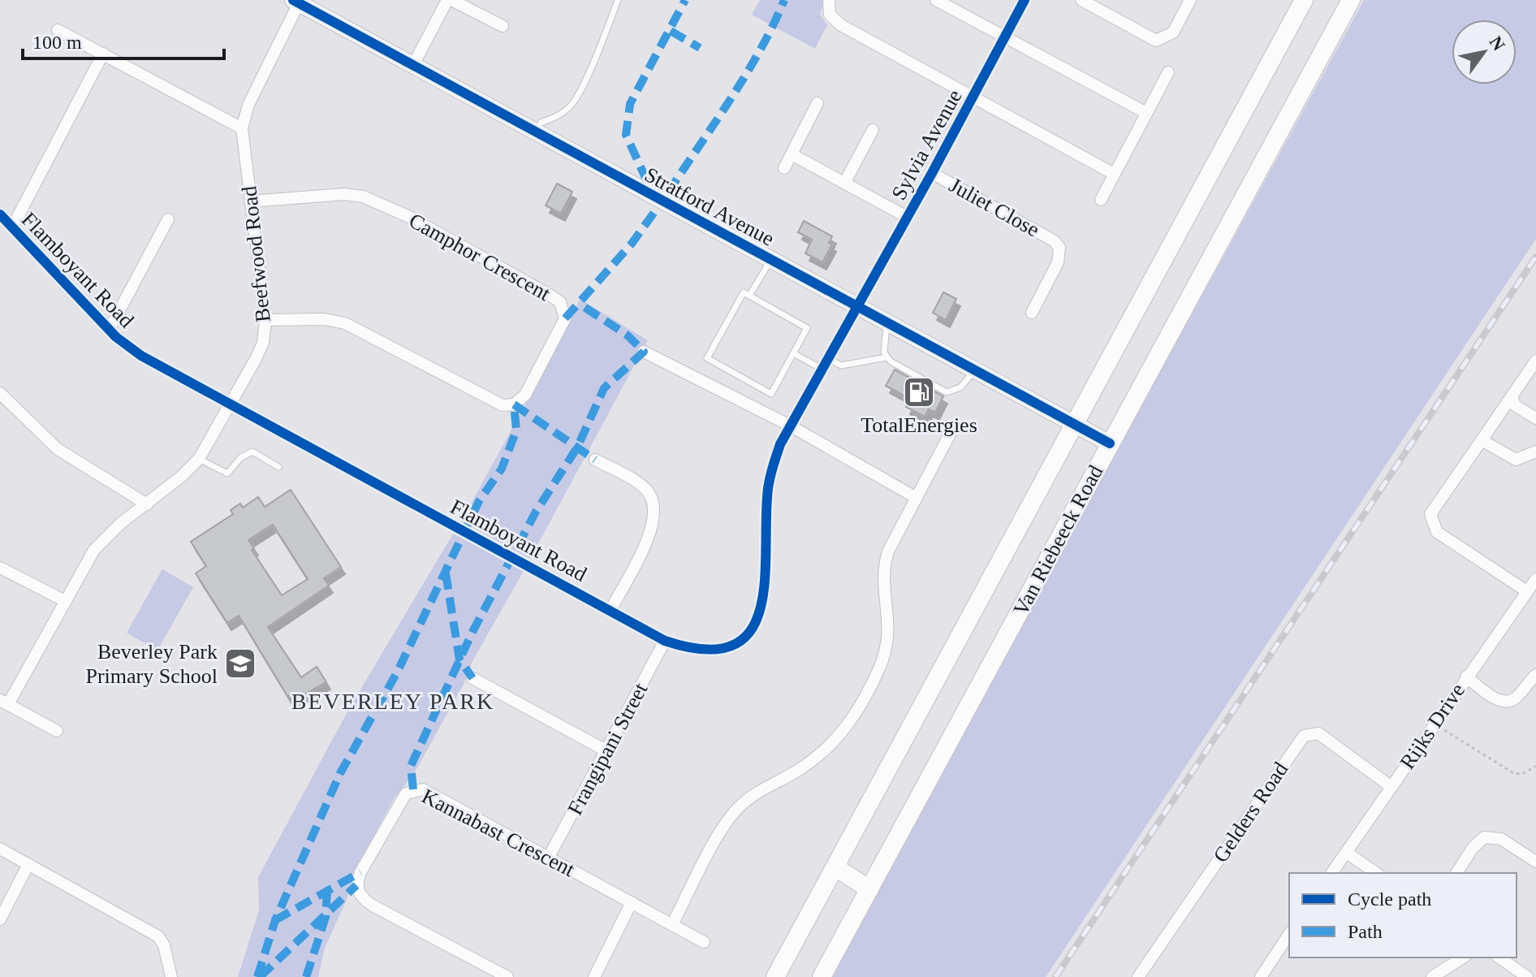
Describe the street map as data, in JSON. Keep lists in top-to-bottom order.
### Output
{
  "streets": {
    "main road": ["Van Riebeeck Road"],
    "street": [
      "Sylvia Avenue",
      "Stratford Avenue",
      "Juliet Close",
      "Beefwood Road",
      "Camphor Crescent",
      "Flamboyant Road",
      "Rijks Drive",
      "Frangipani Street",
      "Gelders Road",
      "Kannabast Crescent"
    ]
  },
  "crossings": [
    ["Sylvia Avenue", "Stratford Avenue"],
    ["Sylvia Avenue", "Juliet Close"],
    ["Sylvia Avenue", "Flamboyant Road"],
    ["Stratford Avenue", "Beefwood Road"],
    ["Stratford Avenue", "Flamboyant Road"],
    ["Stratford Avenue", "Van Riebeeck Road"],
    ["Beefwood Road", "Camphor Crescent"],
    ["Beefwood Road", "Flamboyant Road"],
    ["Flamboyant Road", "Frangipani Street"],
    ["Rijks Drive", "Gelders Road"],
    ["Frangipani Street", "Kannabast Crescent"]
  ],
  "districts": ["BEVERLEY PARK"],
  "places": {
    "fuel station": ["TotalEnergies"],
    "school or university": ["Beverley Park Primary School"]
  },
  "legend": ["Cycle path", "Path"],
  "scale_bar": "100 m",
  "north": "top right"
}
